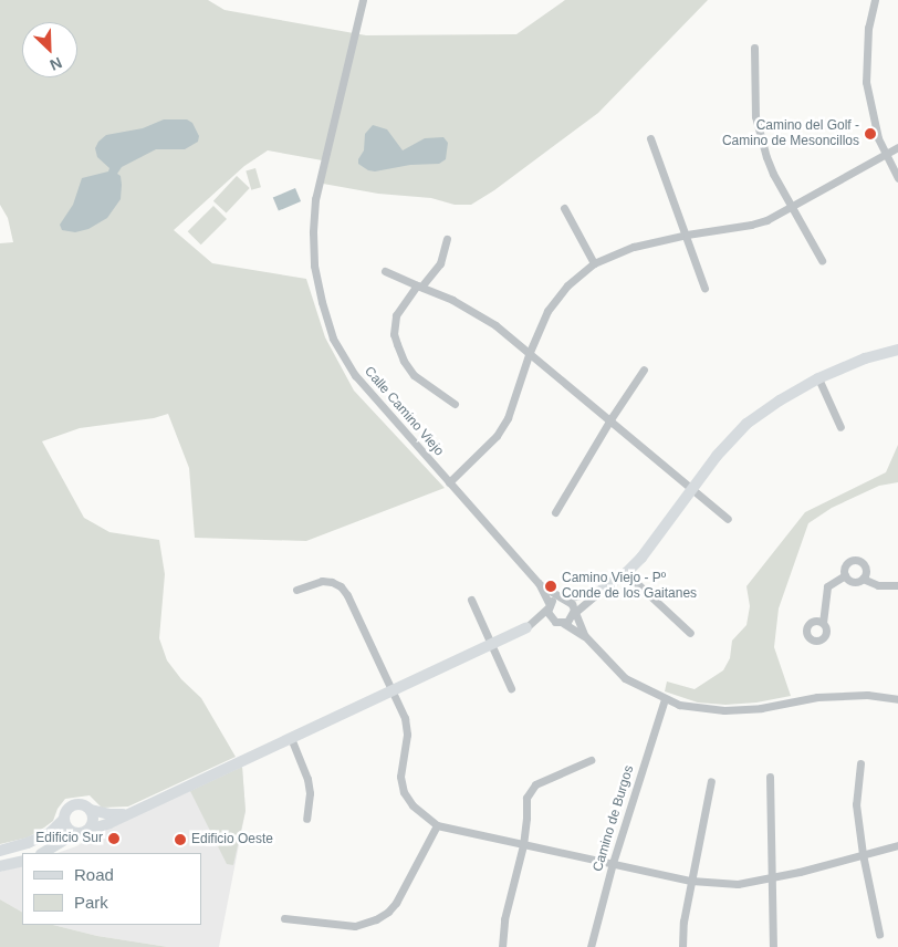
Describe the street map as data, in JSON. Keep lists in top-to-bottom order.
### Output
{
  "streets": {
    "street": ["Calle Camino Viejo", "Camino de Burgos"]
  },
  "places": [
    "Camino del Golf - Camino de Mesoncillos",
    "Camino Viejo - Pº Conde de los Gaitanes",
    "Edificio Sur",
    "Edificio Oeste"
  ],
  "legend": ["Road", "Park"],
  "north": "bottom right"
}
